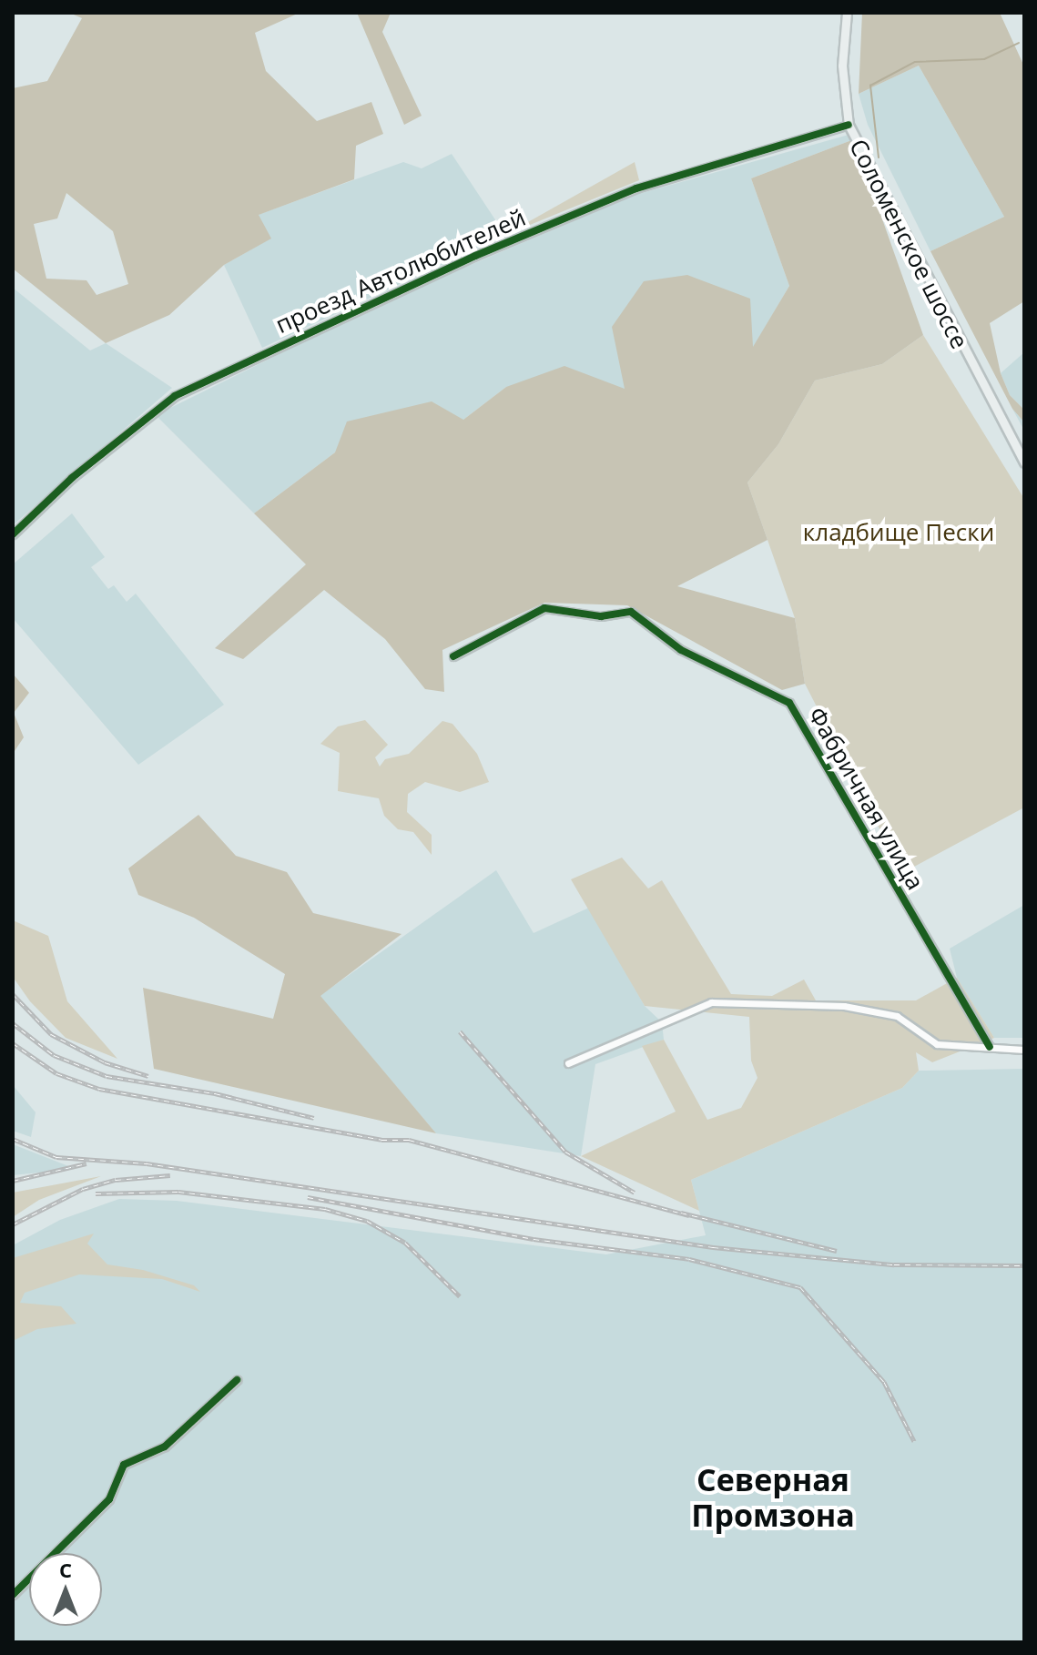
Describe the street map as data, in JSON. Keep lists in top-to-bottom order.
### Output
{
  "streets": {
    "main road": ["Соломенское шоссе"],
    "street": ["проезд Автолюбителей", "Фабричная улица"]
  },
  "crossings": [
    ["Соломенское шоссе", "проезд Автолюбителей"]
  ],
  "districts": ["Северная Промзона"],
  "parks": ["кладбище Пески"],
  "north": "top"
}
